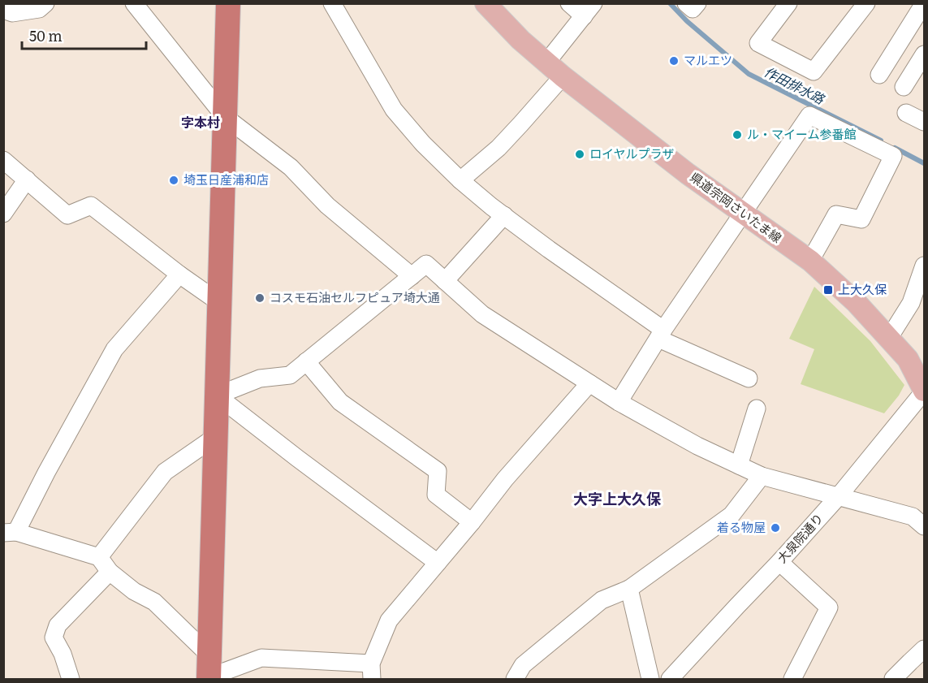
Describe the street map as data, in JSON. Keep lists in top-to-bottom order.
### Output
{
  "streets": {
    "main road": ["県道宗岡さいたま線"],
    "street": ["大泉院通り"]
  },
  "crossings": [
    ["県道宗岡さいたま線", "大泉院通り"]
  ],
  "districts": ["字本村", "大字上大久保"],
  "water": ["作田排水路"],
  "places": {
    "other": [
      "マルエツ",
      "ル・マイーム参番館",
      "ロイヤルプラザ",
      "埼玉日産浦和店",
      "コスモ石油セルフピュア埼大通",
      "着る物屋"
    ],
    "transit": ["上大久保"]
  },
  "scale_bar": "50 m"
}
